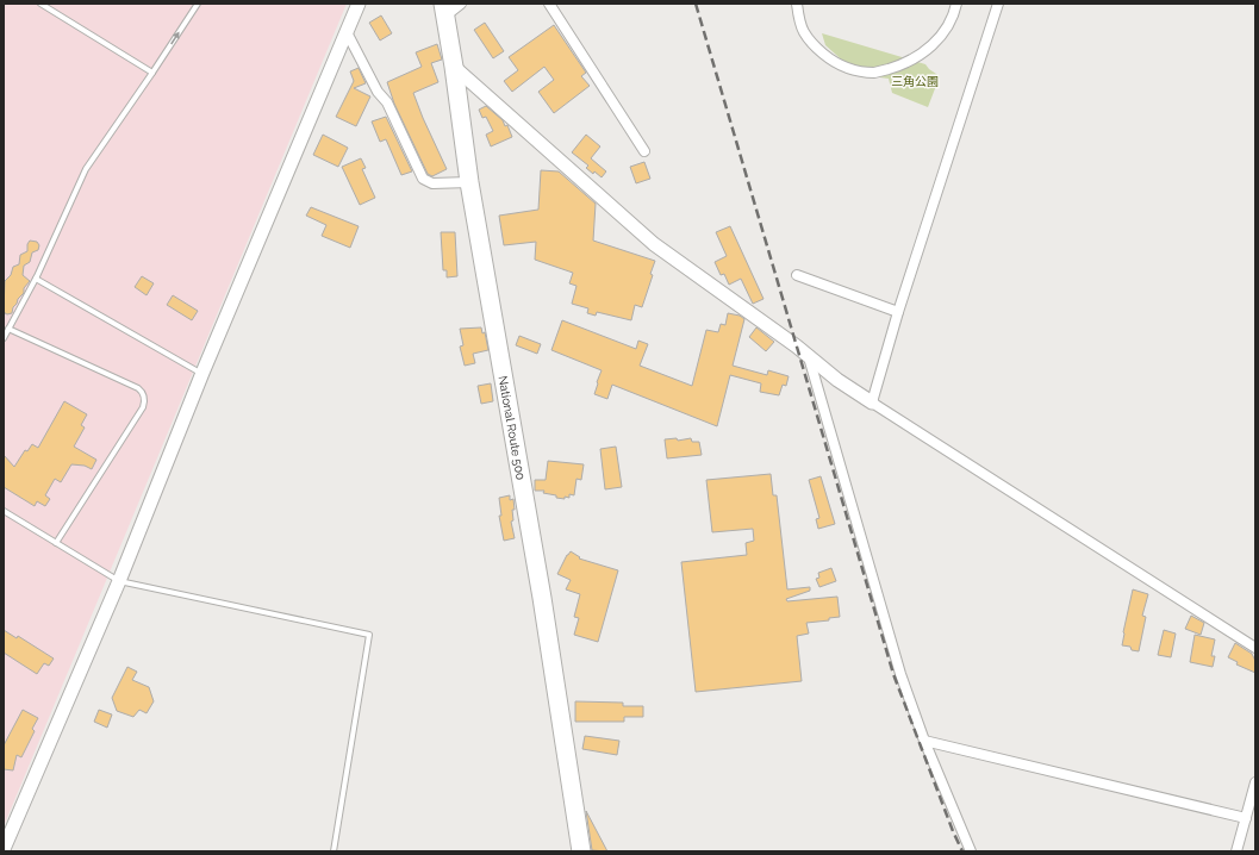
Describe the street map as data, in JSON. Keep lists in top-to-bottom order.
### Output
{
  "streets": {
    "highway": ["National Route 500"]
  },
  "parks": ["三角公園"]
}
